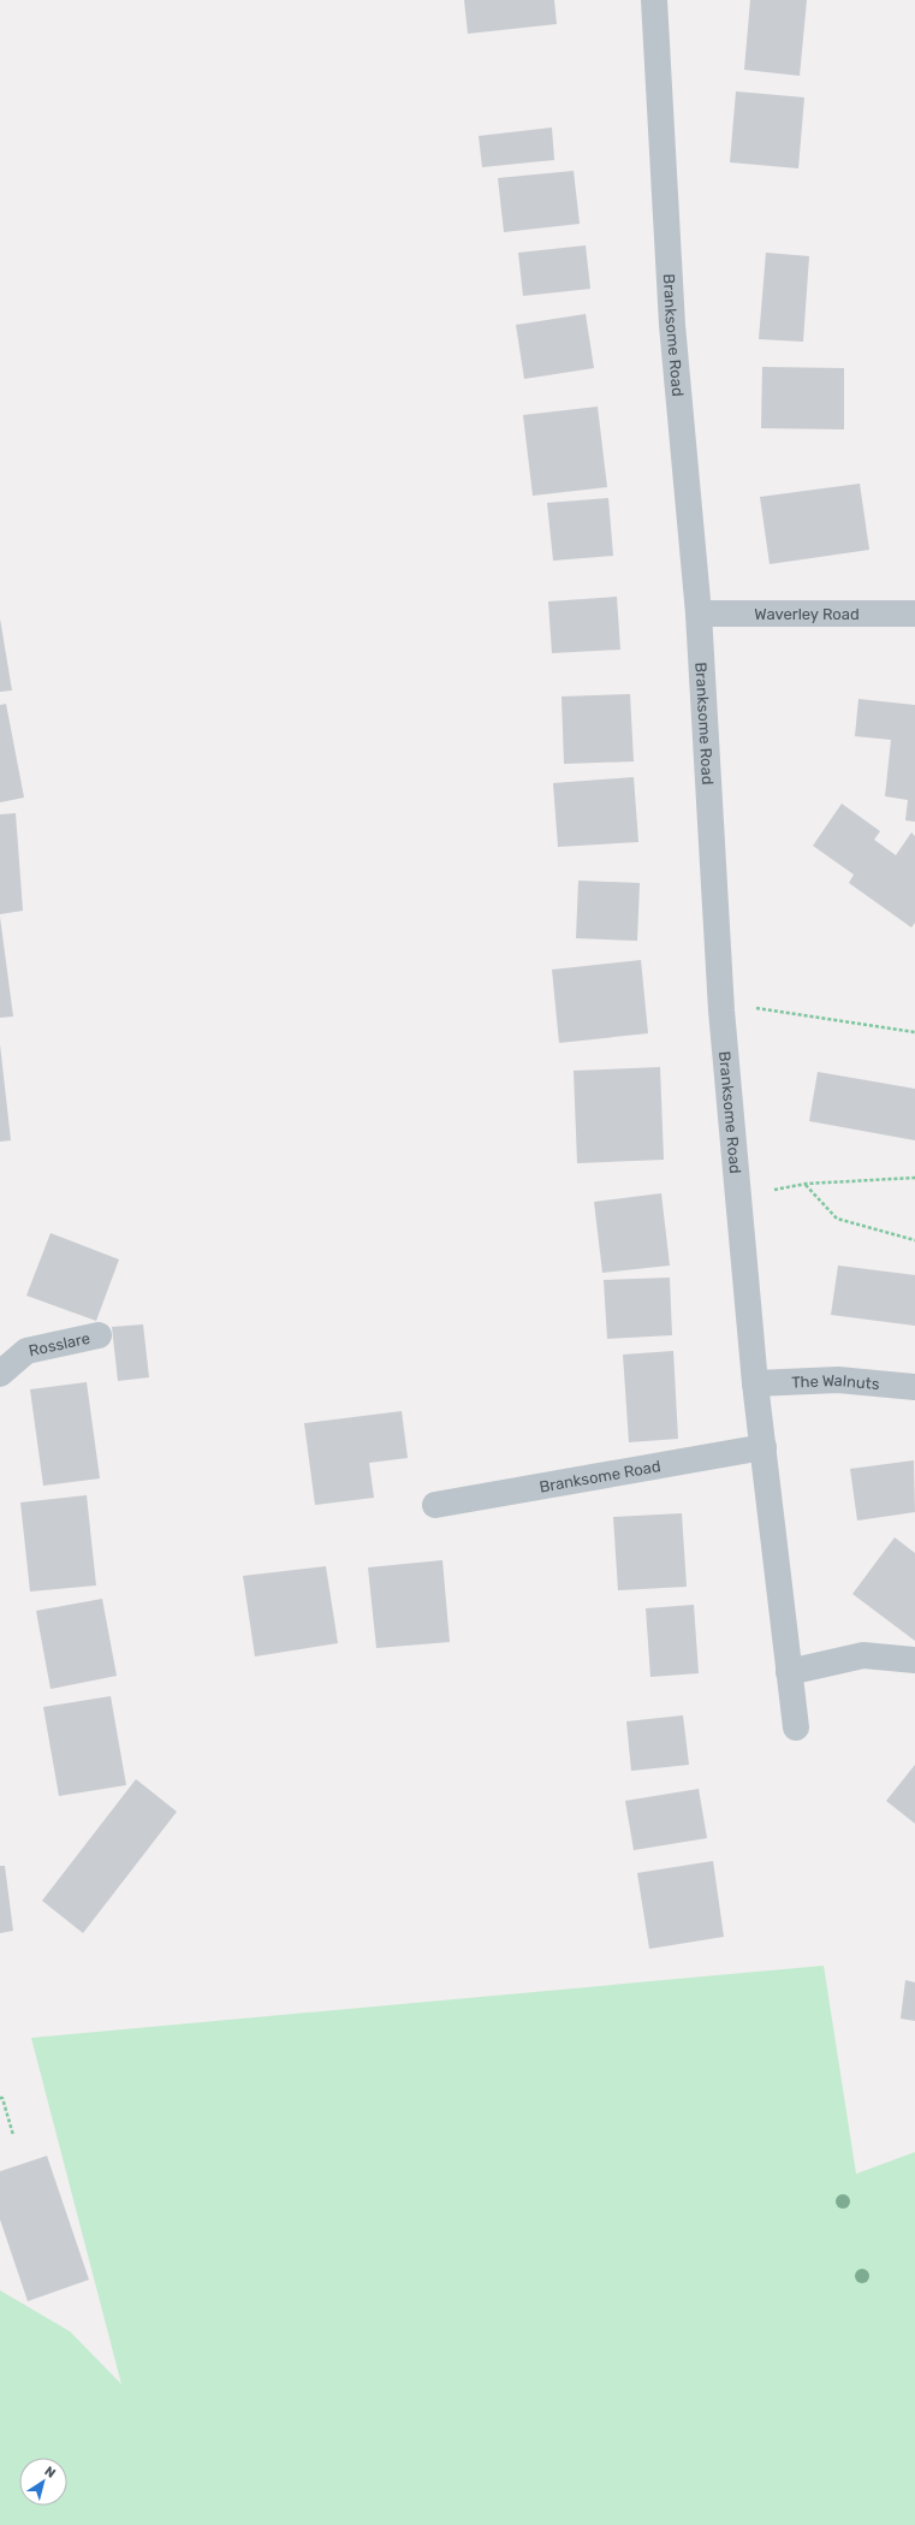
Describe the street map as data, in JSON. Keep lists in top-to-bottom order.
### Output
{
  "streets": {
    "street": [
      "Branksome Road",
      "Waverley Road",
      "Rosslare",
      "The Walnuts"
    ]
  },
  "crossings": [
    ["Branksome Road", "Waverley Road"],
    ["Branksome Road", "The Walnuts"]
  ],
  "north": "top right"
}
